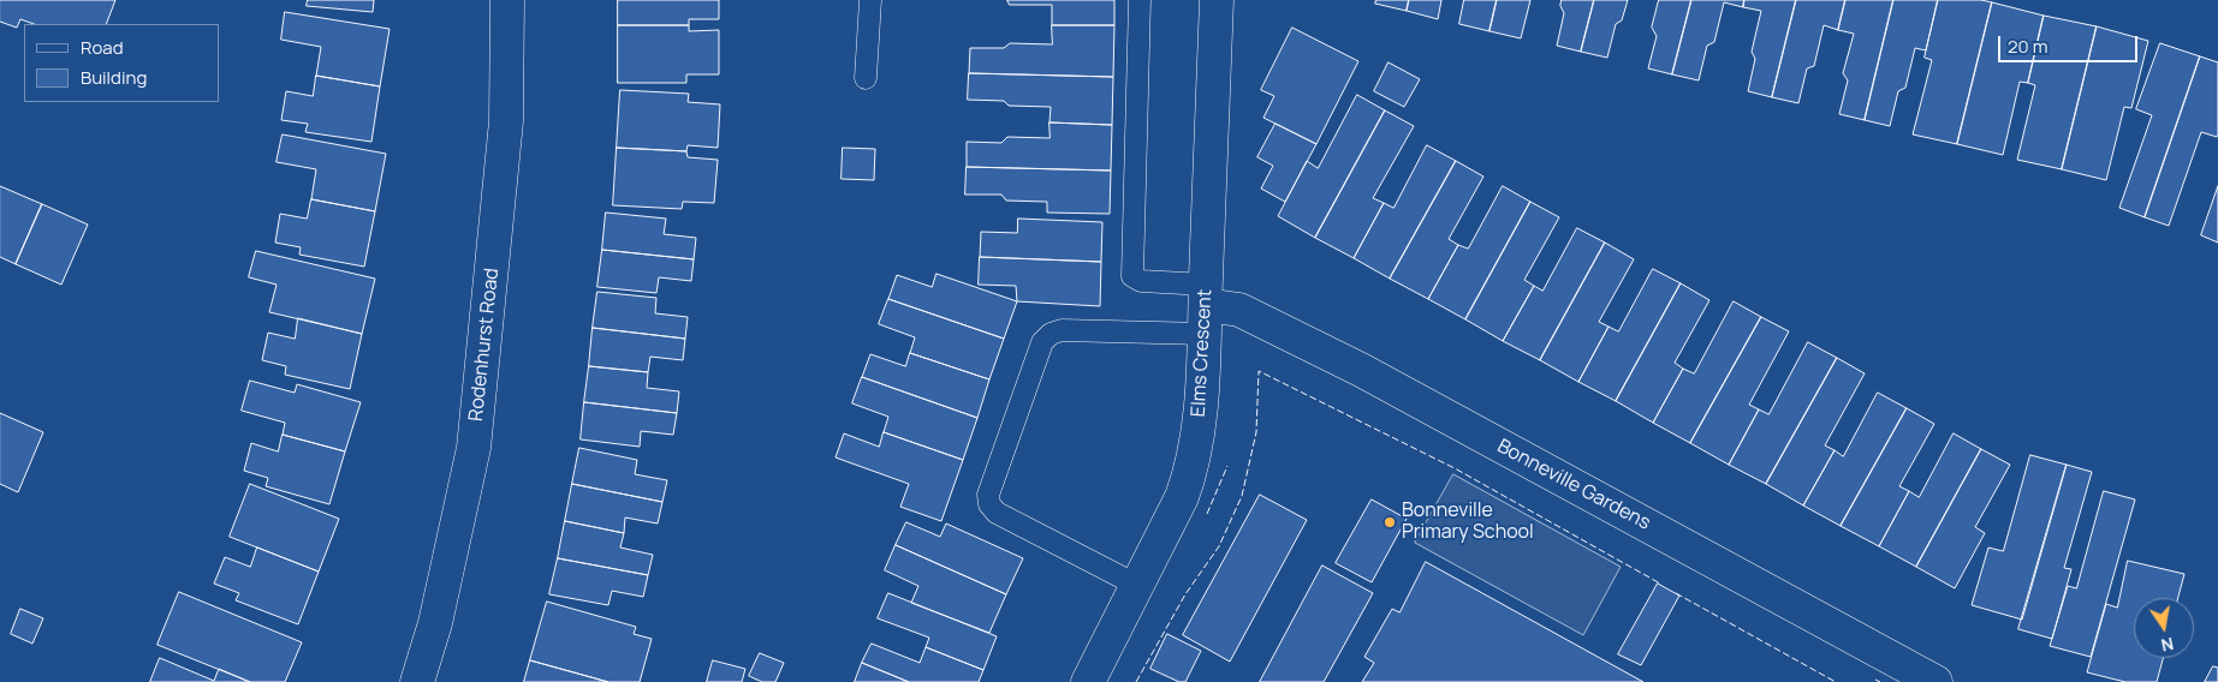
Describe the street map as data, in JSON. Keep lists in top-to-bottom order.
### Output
{
  "streets": {
    "street": ["Rodenhurst Road", "Elms Crescent", "Bonneville Gardens"]
  },
  "crossings": [
    ["Elms Crescent", "Bonneville Gardens"]
  ],
  "places": ["Bonneville Primary School"],
  "legend": ["Road", "Building"],
  "scale_bar": "20 m",
  "north": "bottom"
}
